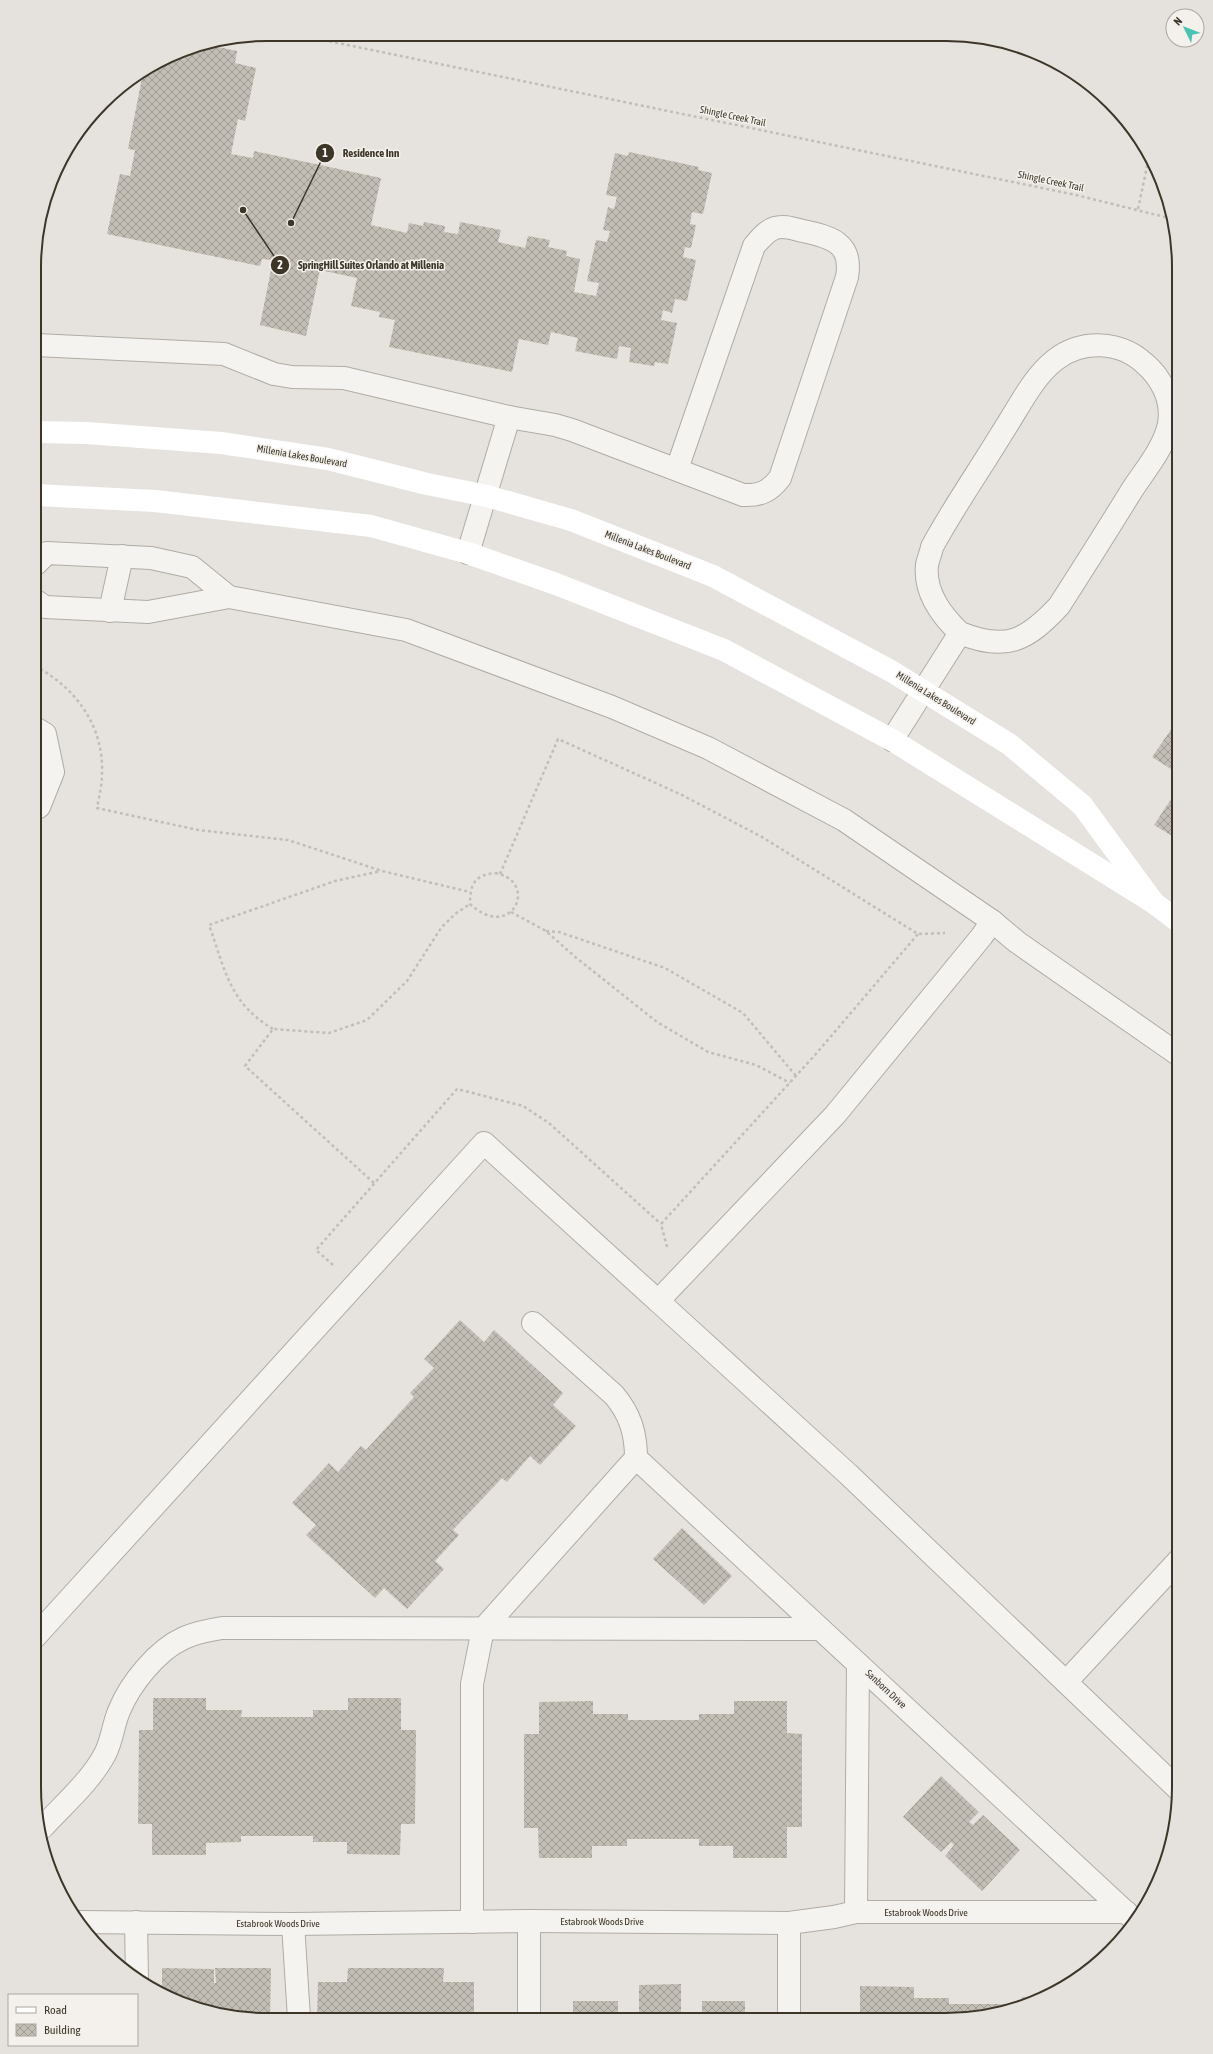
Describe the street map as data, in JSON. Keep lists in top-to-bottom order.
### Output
{
  "streets": {
    "street": ["Millenia Lakes Boulevard"],
    "lane": ["Sanborn Drive", "Estabrook Woods Drive"],
    "path": ["Shingle Creek Trail"]
  },
  "crossings": [
    ["Sanborn Drive", "Estabrook Woods Drive"]
  ],
  "places": ["SpringHill Suites Orlando at Millenia", "Residence Inn"],
  "legend": ["Road", "Building"],
  "north": "top left"
}
